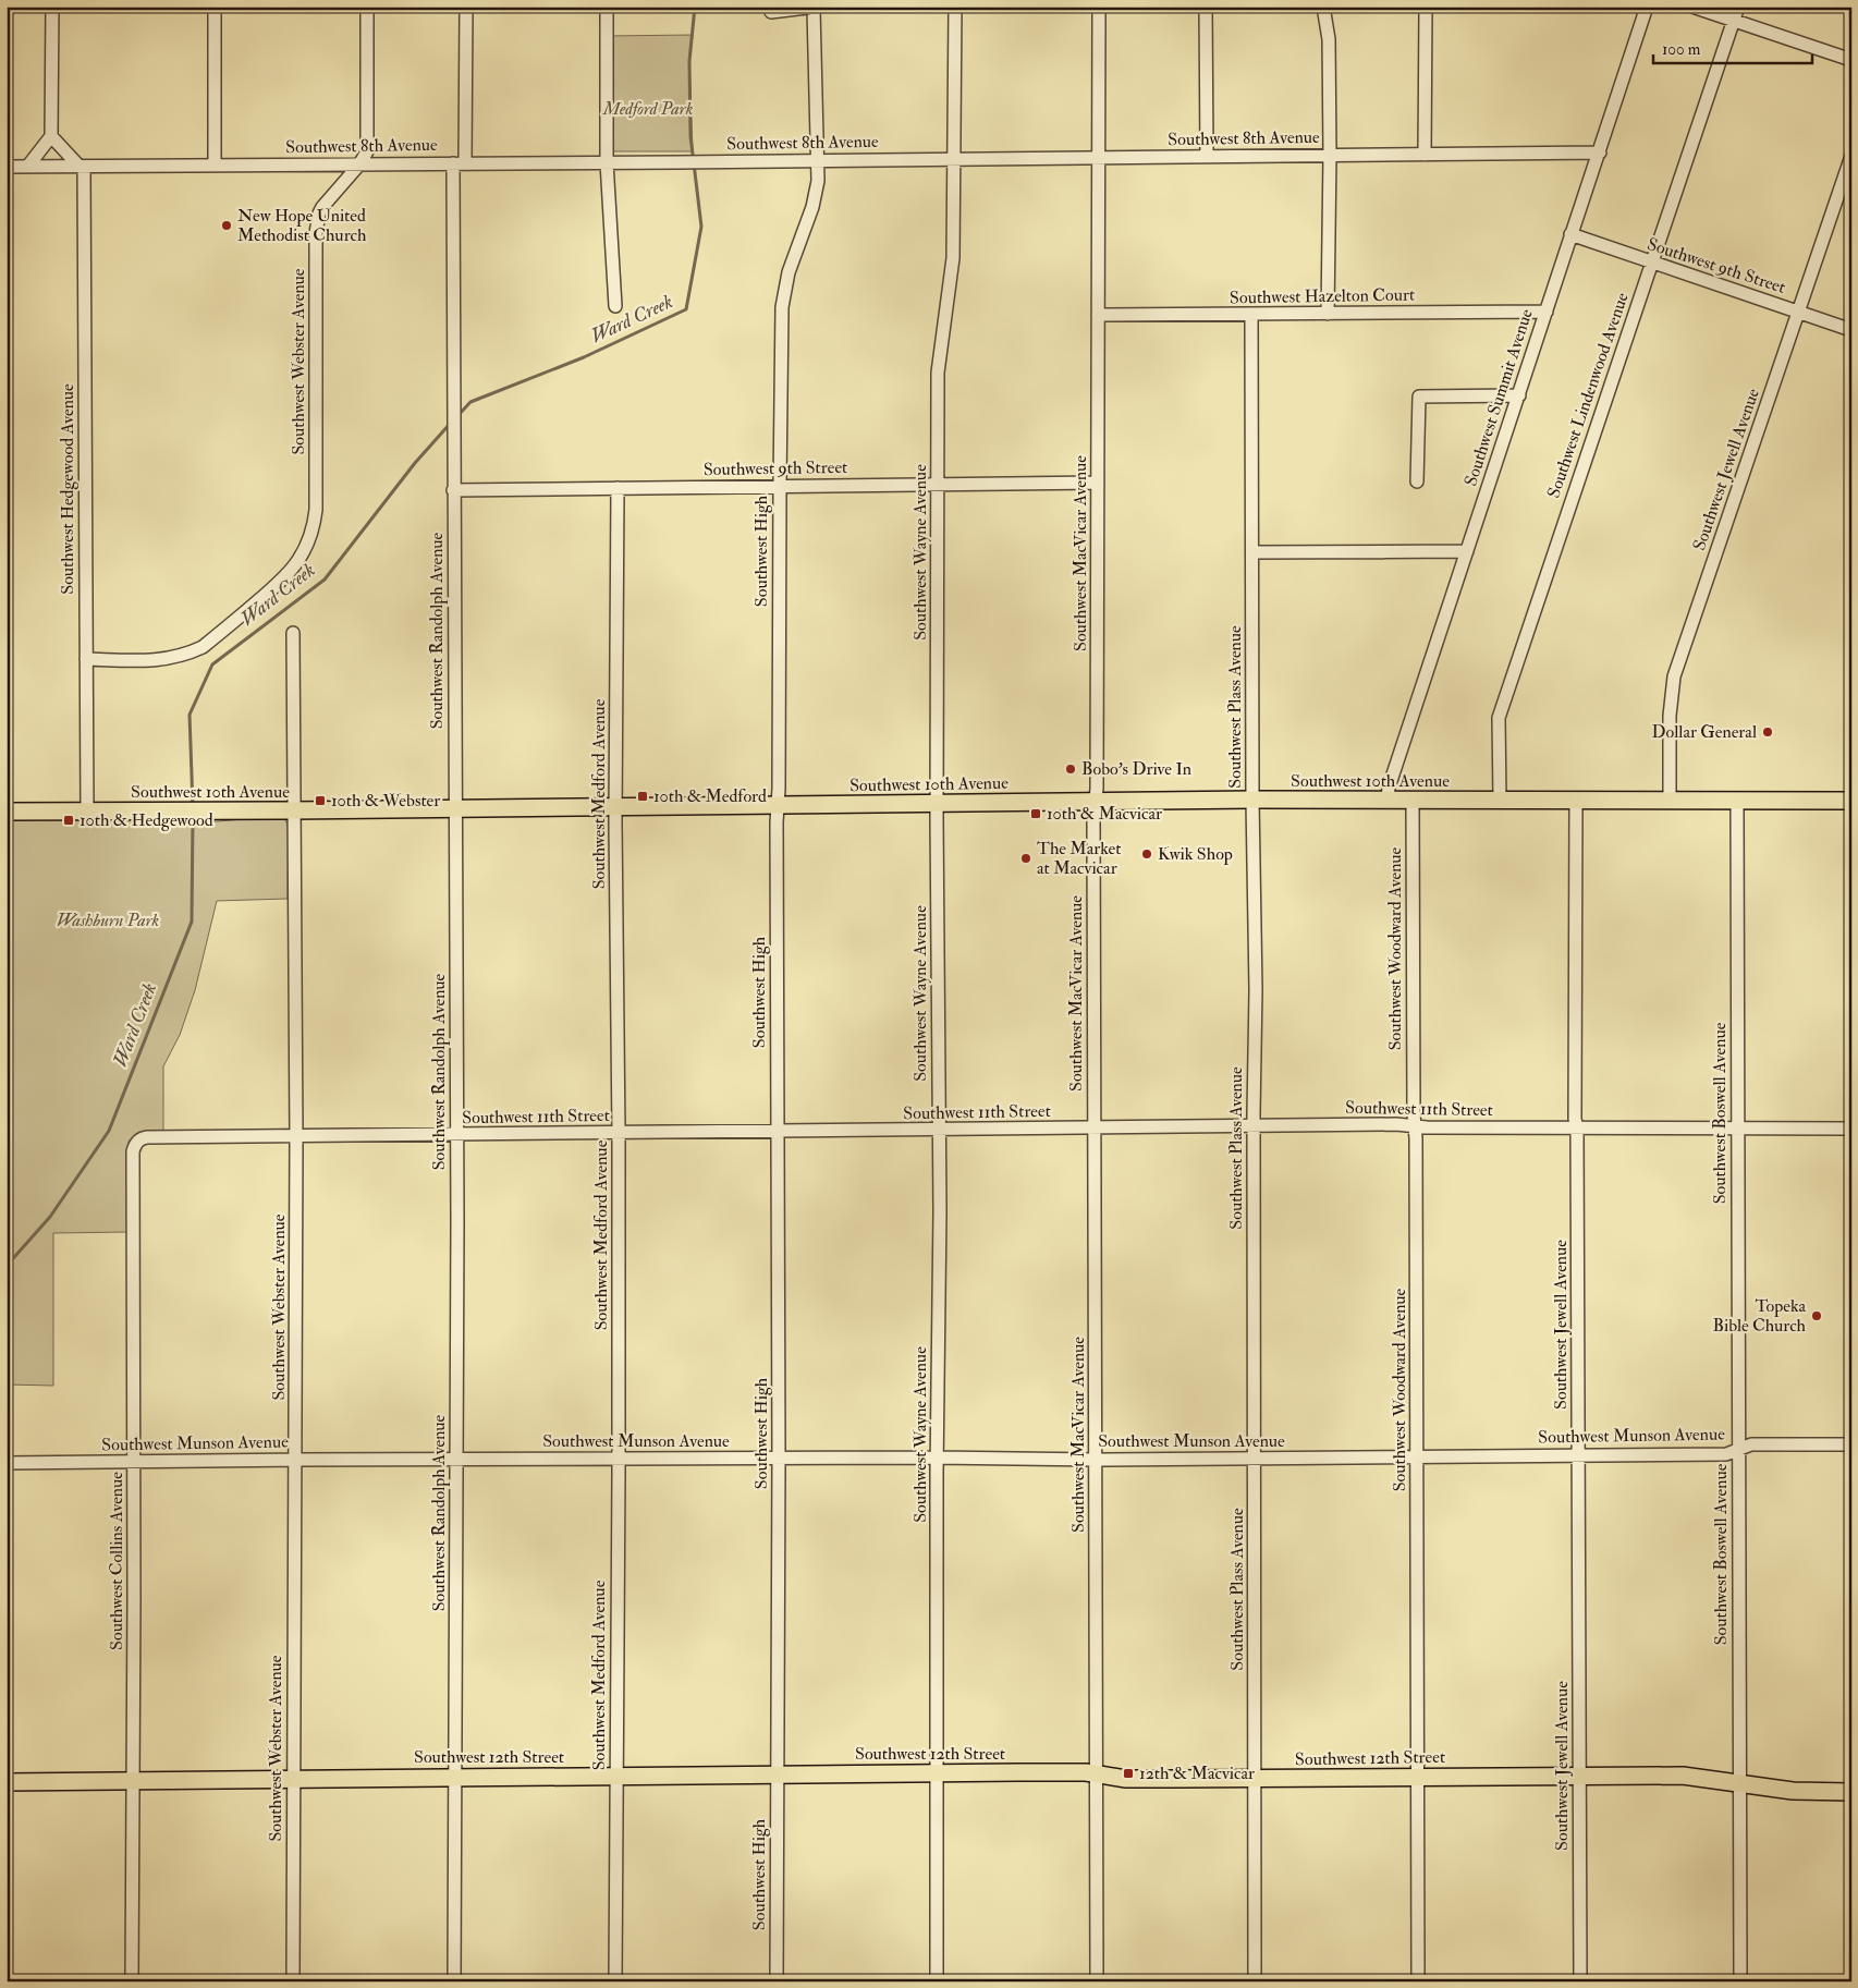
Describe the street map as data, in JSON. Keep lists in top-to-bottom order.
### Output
{
  "streets": {
    "main road": ["Southwest 10th Avenue", "Southwest 12th Street"],
    "street": [
      "Southwest 8th Avenue",
      "Southwest 9th Street",
      "Southwest Hazelton Court",
      "Southwest Webster Avenue",
      "Southwest Lindenwood Avenue",
      "Southwest Summit Avenue",
      "Southwest Jewell Avenue",
      "Southwest Hedgewood Avenue",
      "Southwest High",
      "Southwest Wayne Avenue",
      "Southwest MacVicar Avenue",
      "Southwest Randolph Avenue",
      "Southwest Plass Avenue",
      "Southwest Medford Avenue",
      "Southwest Woodward Avenue",
      "Southwest 11th Street",
      "Southwest Boswell Avenue",
      "Southwest Munson Avenue",
      "Southwest Collins Avenue"
    ]
  },
  "crossings": [
    ["Southwest 8th Avenue", "Southwest Webster Avenue"],
    ["Southwest 8th Avenue", "Southwest Summit Avenue"],
    ["Southwest 8th Avenue", "Southwest Hedgewood Avenue"],
    ["Southwest 8th Avenue", "Southwest High"],
    ["Southwest 8th Avenue", "Southwest Wayne Avenue"],
    ["Southwest 8th Avenue", "Southwest MacVicar Avenue"],
    ["Southwest 8th Avenue", "Southwest Randolph Avenue"],
    ["Southwest 9th Street", "Southwest Lindenwood Avenue"],
    ["Southwest 9th Street", "Southwest Summit Avenue"],
    ["Southwest 9th Street", "Southwest Jewell Avenue"],
    ["Southwest 9th Street", "Southwest High"],
    ["Southwest 9th Street", "Southwest Wayne Avenue"],
    ["Southwest 9th Street", "Southwest MacVicar Avenue"],
    ["Southwest 9th Street", "Southwest Randolph Avenue"],
    ["Southwest 9th Street", "Southwest Medford Avenue"],
    ["Southwest Hazelton Court", "Southwest Summit Avenue"],
    ["Southwest Hazelton Court", "Southwest MacVicar Avenue"],
    ["Southwest Hazelton Court", "Southwest Plass Avenue"],
    ["Southwest Webster Avenue", "Southwest Hedgewood Avenue"],
    ["Southwest Webster Avenue", "Southwest 10th Avenue"],
    ["Southwest Webster Avenue", "Southwest 11th Street"],
    ["Southwest Webster Avenue", "Southwest Munson Avenue"],
    ["Southwest Webster Avenue", "Southwest 12th Street"],
    ["Southwest Lindenwood Avenue", "Southwest 10th Avenue"],
    ["Southwest Summit Avenue", "Southwest 10th Avenue"],
    ["Southwest Jewell Avenue", "Southwest 10th Avenue"],
    ["Southwest Jewell Avenue", "Southwest 11th Street"],
    ["Southwest Jewell Avenue", "Southwest Munson Avenue"],
    ["Southwest Jewell Avenue", "Southwest 12th Street"],
    ["Southwest Hedgewood Avenue", "Southwest 10th Avenue"],
    ["Southwest High", "Southwest 10th Avenue"],
    ["Southwest High", "Southwest 11th Street"],
    ["Southwest High", "Southwest Munson Avenue"],
    ["Southwest High", "Southwest 12th Street"],
    ["Southwest Wayne Avenue", "Southwest 10th Avenue"],
    ["Southwest Wayne Avenue", "Southwest 11th Street"],
    ["Southwest Wayne Avenue", "Southwest Munson Avenue"],
    ["Southwest Wayne Avenue", "Southwest 12th Street"],
    ["Southwest MacVicar Avenue", "Southwest 10th Avenue"],
    ["Southwest MacVicar Avenue", "Southwest 11th Street"],
    ["Southwest MacVicar Avenue", "Southwest Munson Avenue"],
    ["Southwest MacVicar Avenue", "Southwest 12th Street"],
    ["Southwest Randolph Avenue", "Southwest 10th Avenue"],
    ["Southwest Randolph Avenue", "Southwest 11th Street"],
    ["Southwest Randolph Avenue", "Southwest Munson Avenue"],
    ["Southwest Randolph Avenue", "Southwest 12th Street"],
    ["Southwest Plass Avenue", "Southwest 10th Avenue"],
    ["Southwest Plass Avenue", "Southwest 11th Street"],
    ["Southwest Plass Avenue", "Southwest Munson Avenue"],
    ["Southwest Plass Avenue", "Southwest 12th Street"],
    ["Southwest 10th Avenue", "Southwest Medford Avenue"],
    ["Southwest 10th Avenue", "Southwest Woodward Avenue"],
    ["Southwest 10th Avenue", "Southwest Boswell Avenue"],
    ["Southwest Medford Avenue", "Southwest 11th Street"],
    ["Southwest Medford Avenue", "Southwest Munson Avenue"],
    ["Southwest Medford Avenue", "Southwest 12th Street"],
    ["Southwest Woodward Avenue", "Southwest 11th Street"],
    ["Southwest Woodward Avenue", "Southwest Munson Avenue"],
    ["Southwest Woodward Avenue", "Southwest 12th Street"],
    ["Southwest 11th Street", "Southwest Boswell Avenue"],
    ["Southwest 11th Street", "Southwest Collins Avenue"],
    ["Southwest Boswell Avenue", "Southwest Munson Avenue"],
    ["Southwest Boswell Avenue", "Southwest 12th Street"],
    ["Southwest Munson Avenue", "Southwest Collins Avenue"],
    ["Southwest Collins Avenue", "Southwest 12th Street"]
  ],
  "water": ["Ward Creek"],
  "parks": ["Medford Park", "Washburn Park"],
  "places": {
    "other": [
      "New Hope United Methodist Church",
      "Dollar General",
      "Bobo's Drive In",
      "Kwik Shop",
      "The Market at Macvicar",
      "Topeka Bible Church"
    ],
    "transit": [
      "10th & Medford",
      "10th & Webster",
      "10th & Macvicar",
      "10th & Hedgewood",
      "12th & Macvicar"
    ]
  },
  "scale_bar": "100 m"
}
